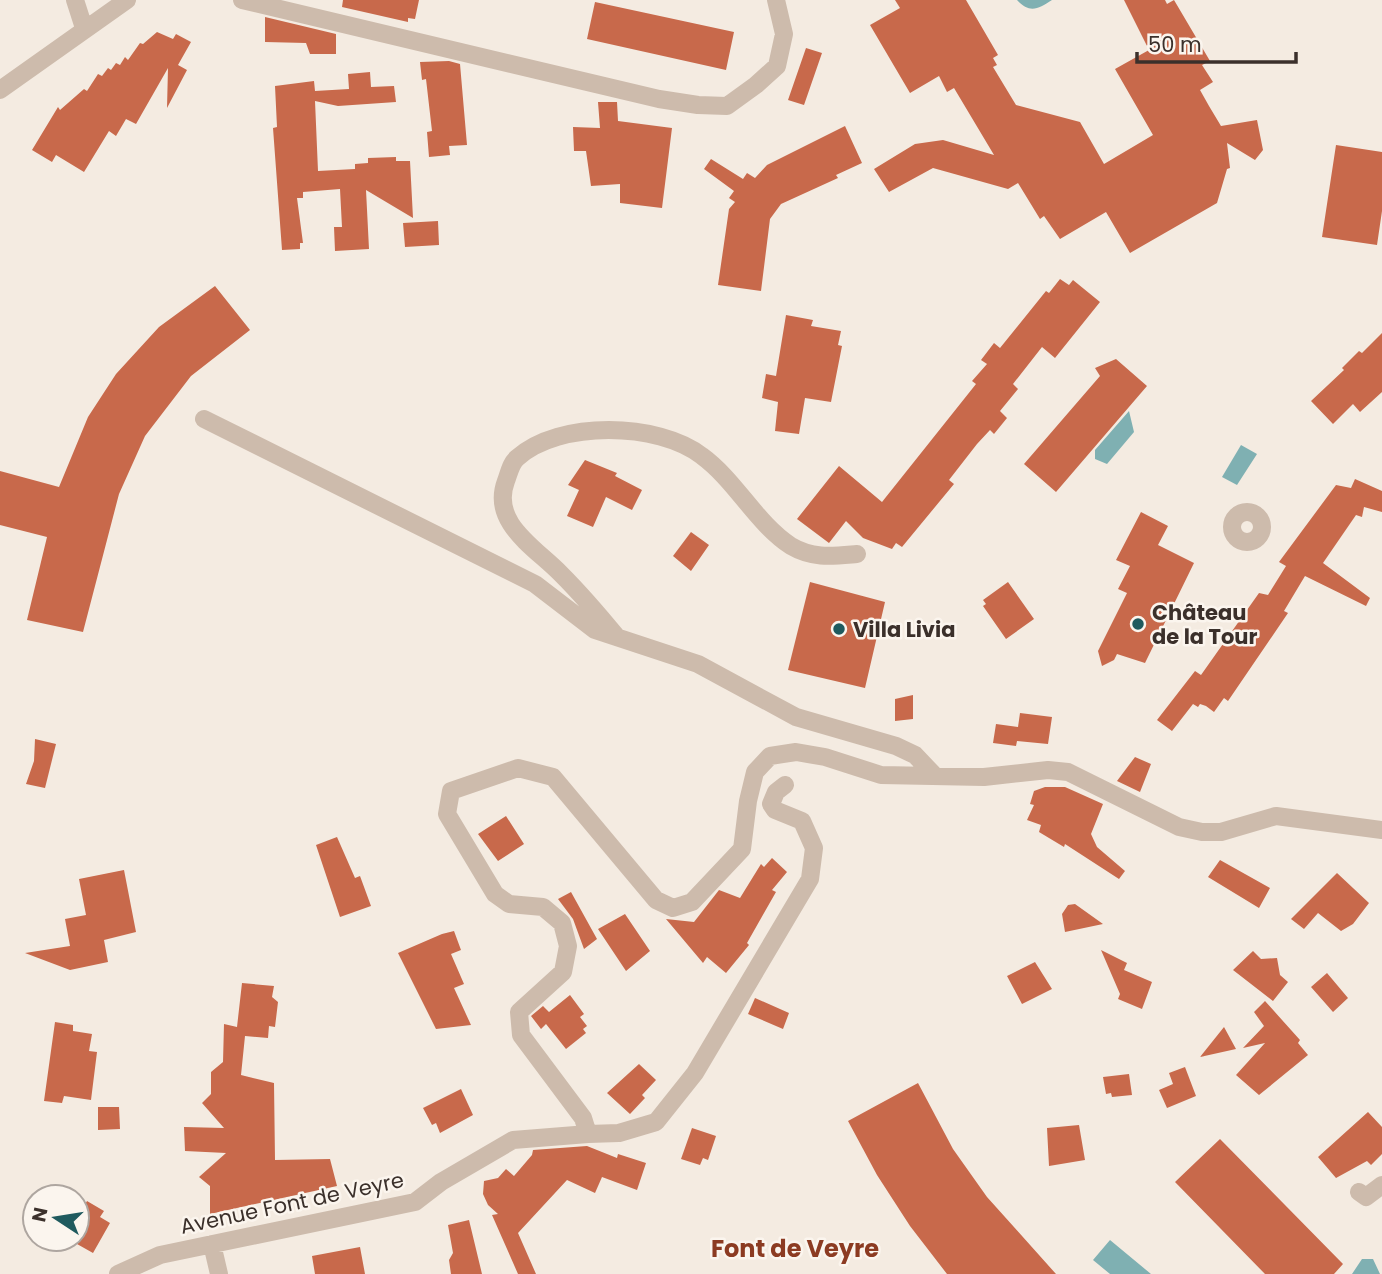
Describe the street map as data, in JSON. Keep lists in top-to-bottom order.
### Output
{
  "streets": {
    "street": ["Avenue Font de Veyre"]
  },
  "districts": ["Font de Veyre"],
  "places": ["Château de la Tour", "Villa Livia"],
  "scale_bar": "50 m",
  "north": "left"
}
